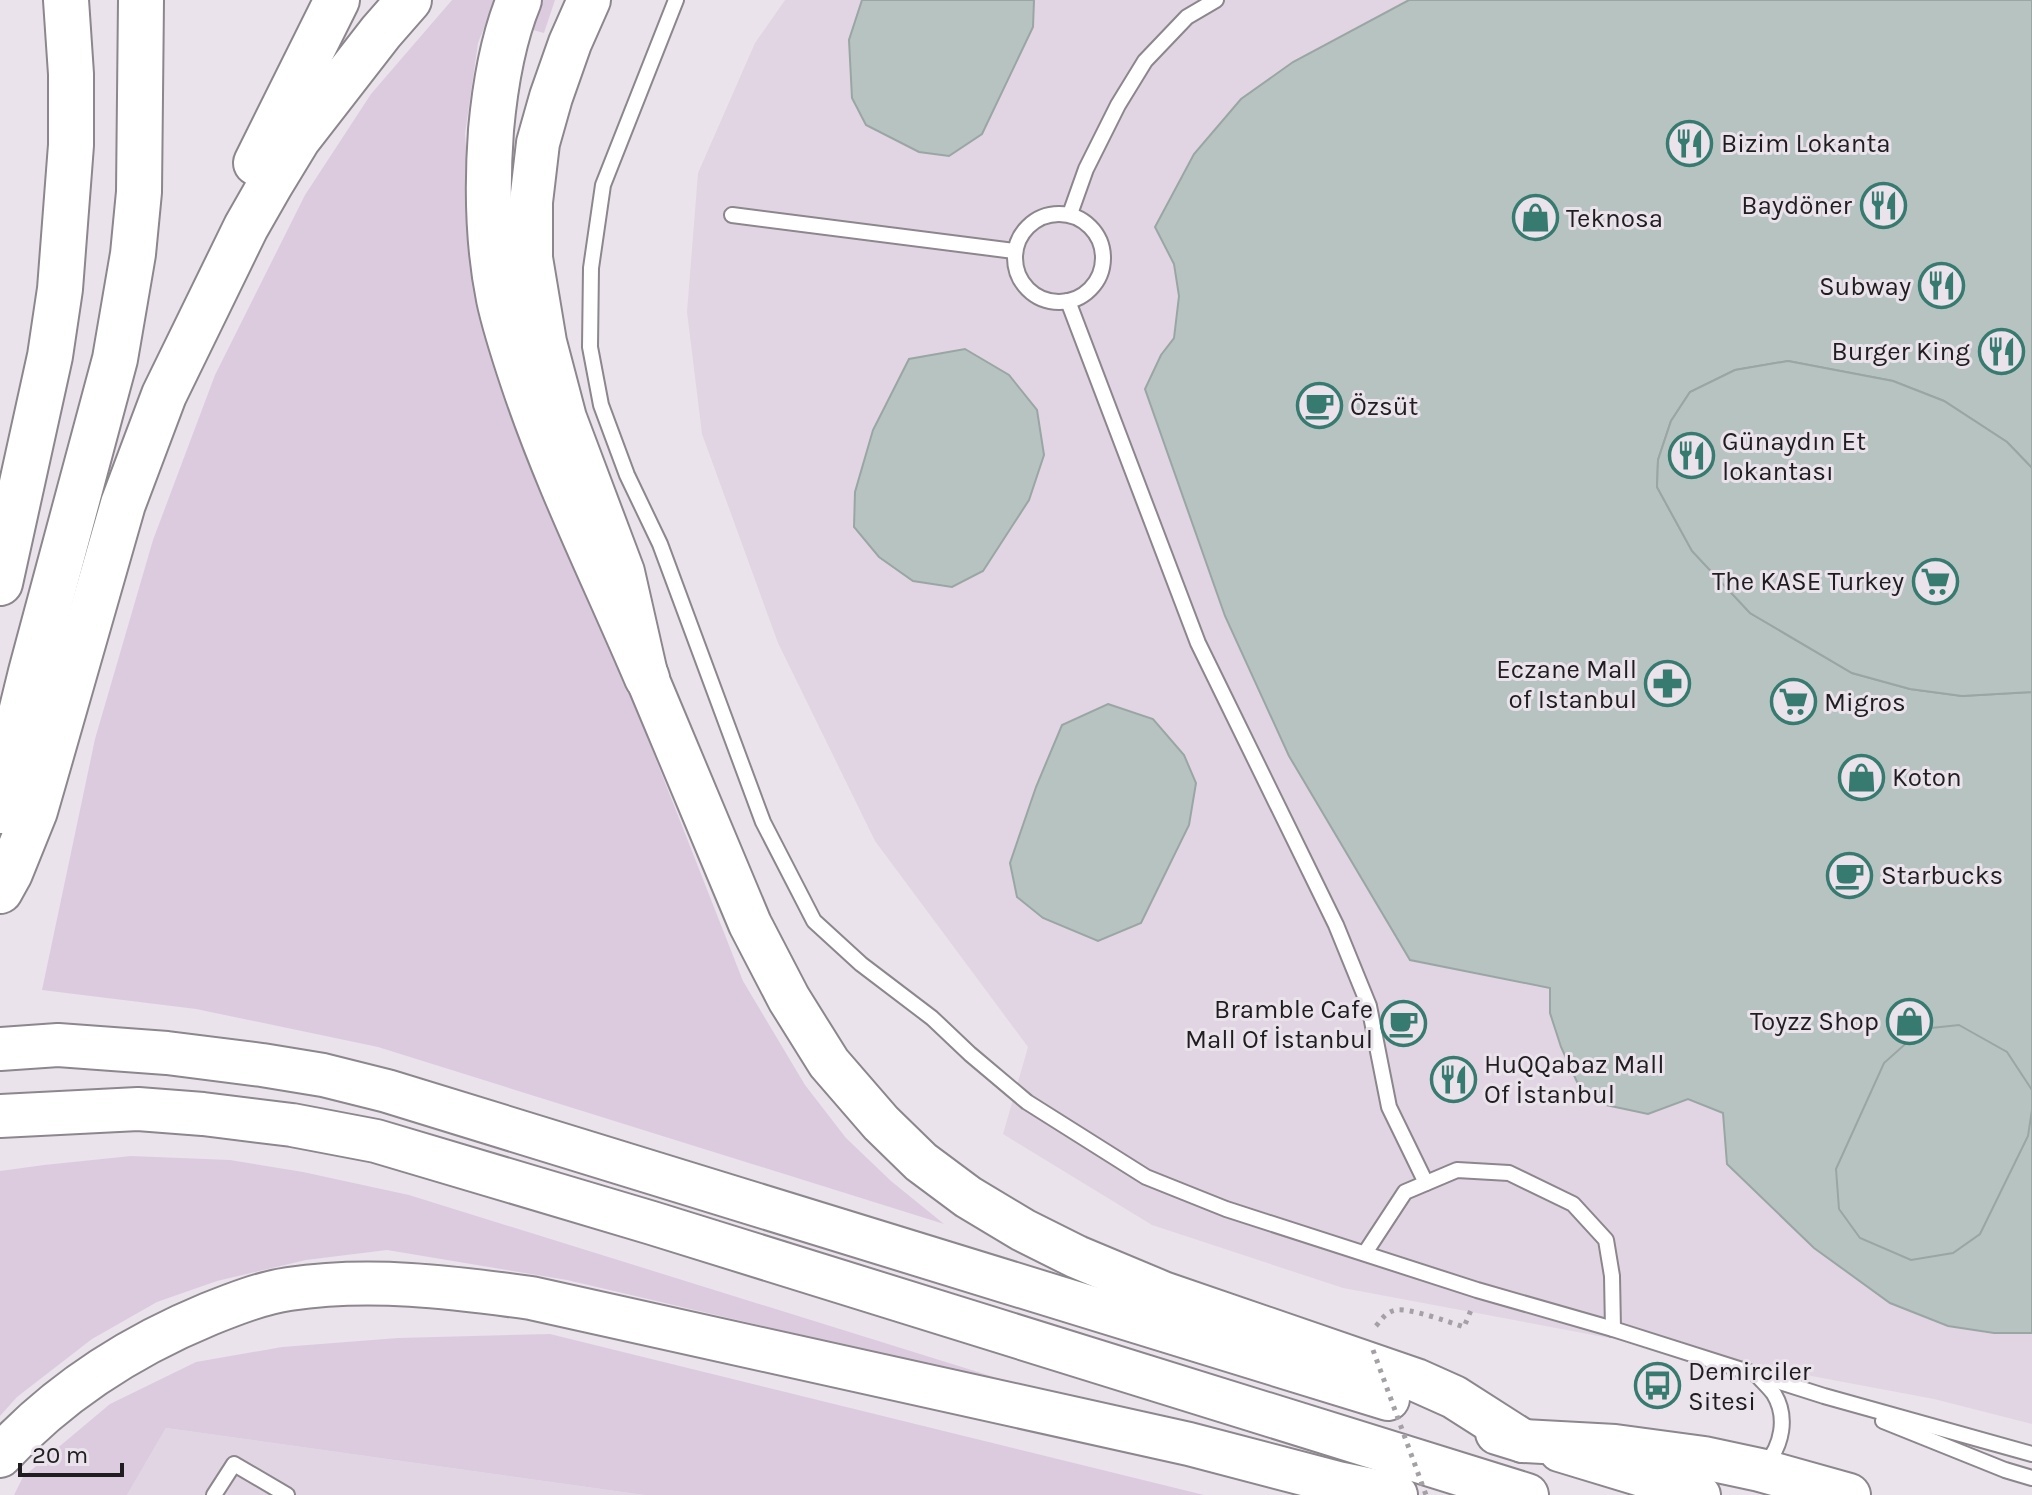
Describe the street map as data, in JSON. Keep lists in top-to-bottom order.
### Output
{
  "places": {
    "restaurant": [
      "Bizim Lokanta",
      "Baydöner",
      "Subway",
      "Burger King",
      "Günaydın Et lokantası",
      "HuQQabaz Mall Of İstanbul"
    ],
    "shop": ["Teknosa", "Koton", "Toyzz Shop"],
    "cafe": ["Özsüt", "Starbucks", "Bramble Cafe Mall Of İstanbul"],
    "supermarket": ["The KASE Turkey", "Migros"],
    "pharmacy": ["Eczane Mall of Istanbul"],
    "bus stop": ["Demirciler Sitesi"]
  },
  "scale_bar": "20 m"
}
